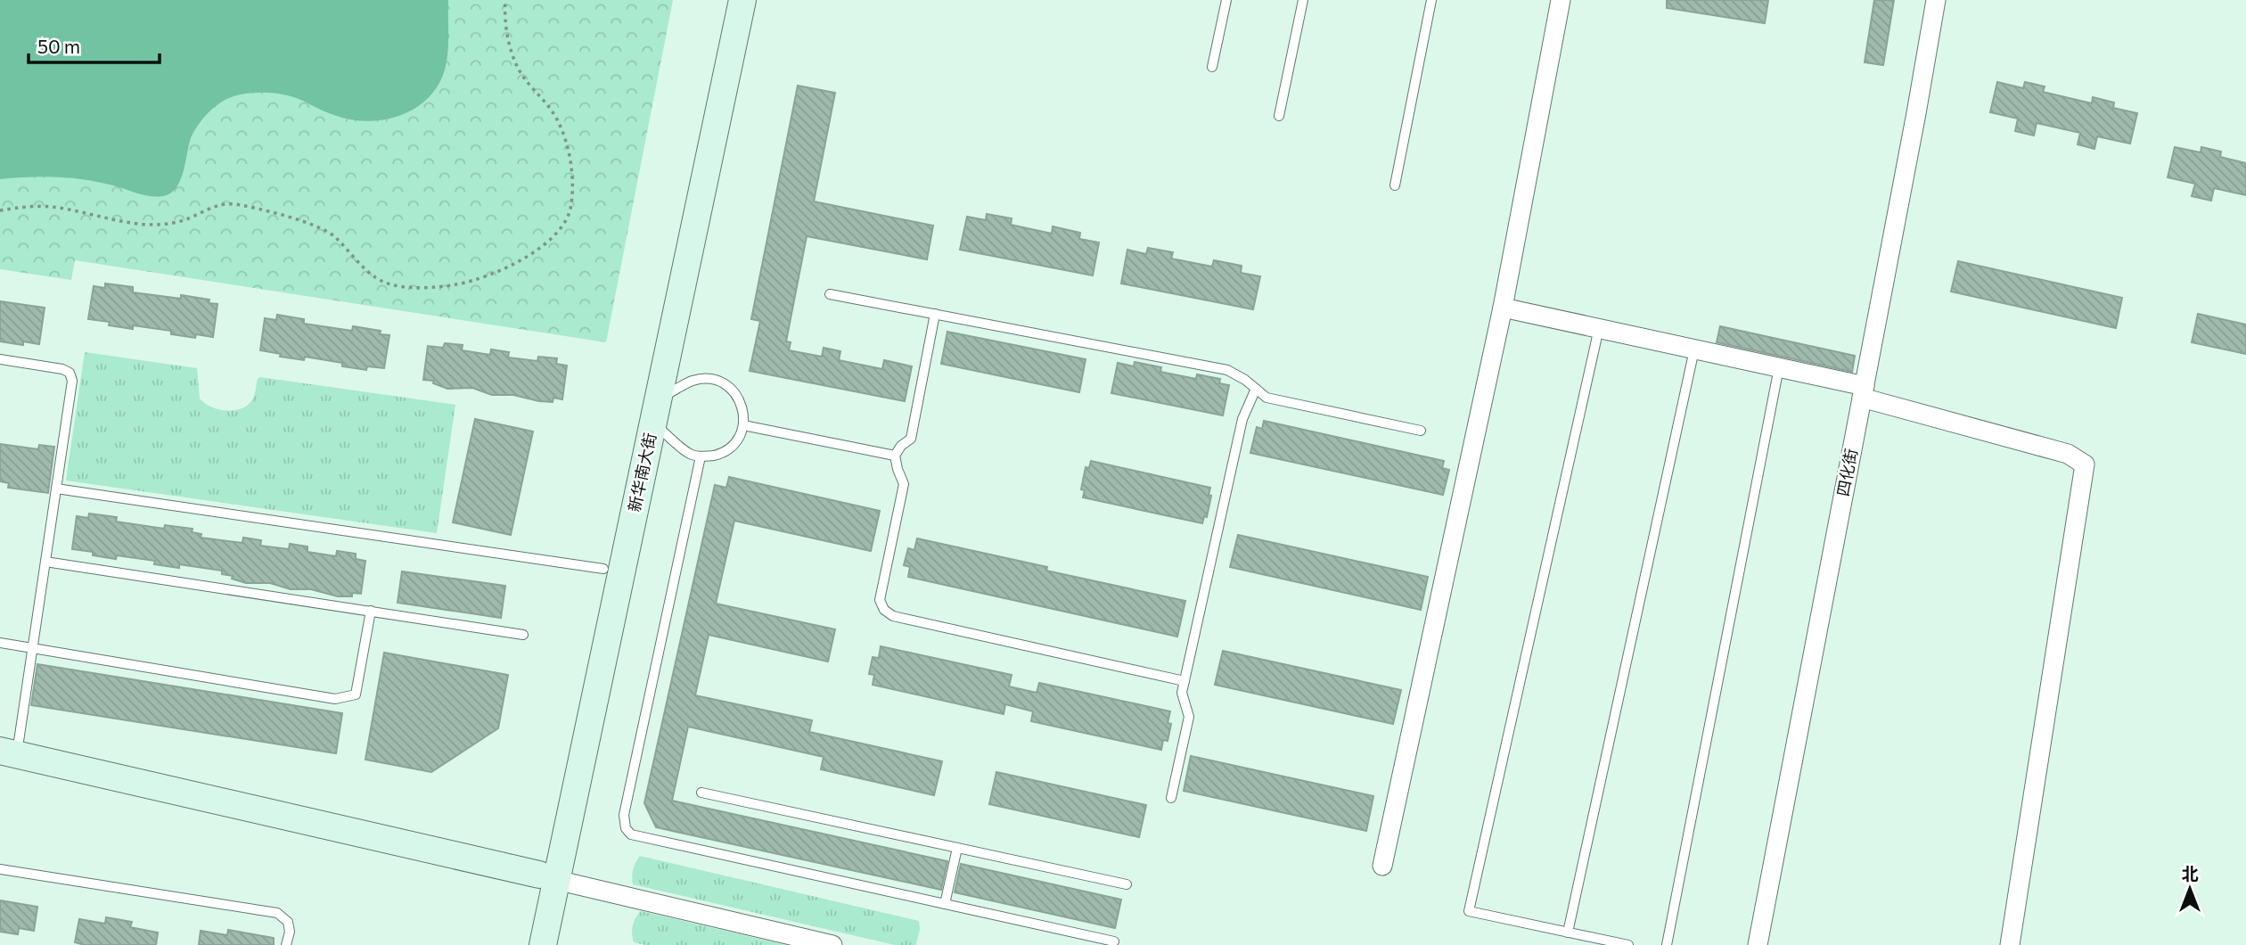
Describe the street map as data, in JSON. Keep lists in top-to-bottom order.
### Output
{
  "streets": {
    "main road": ["新华南大街"],
    "street": ["四化街"]
  },
  "scale_bar": "50 m",
  "north": "top"
}
